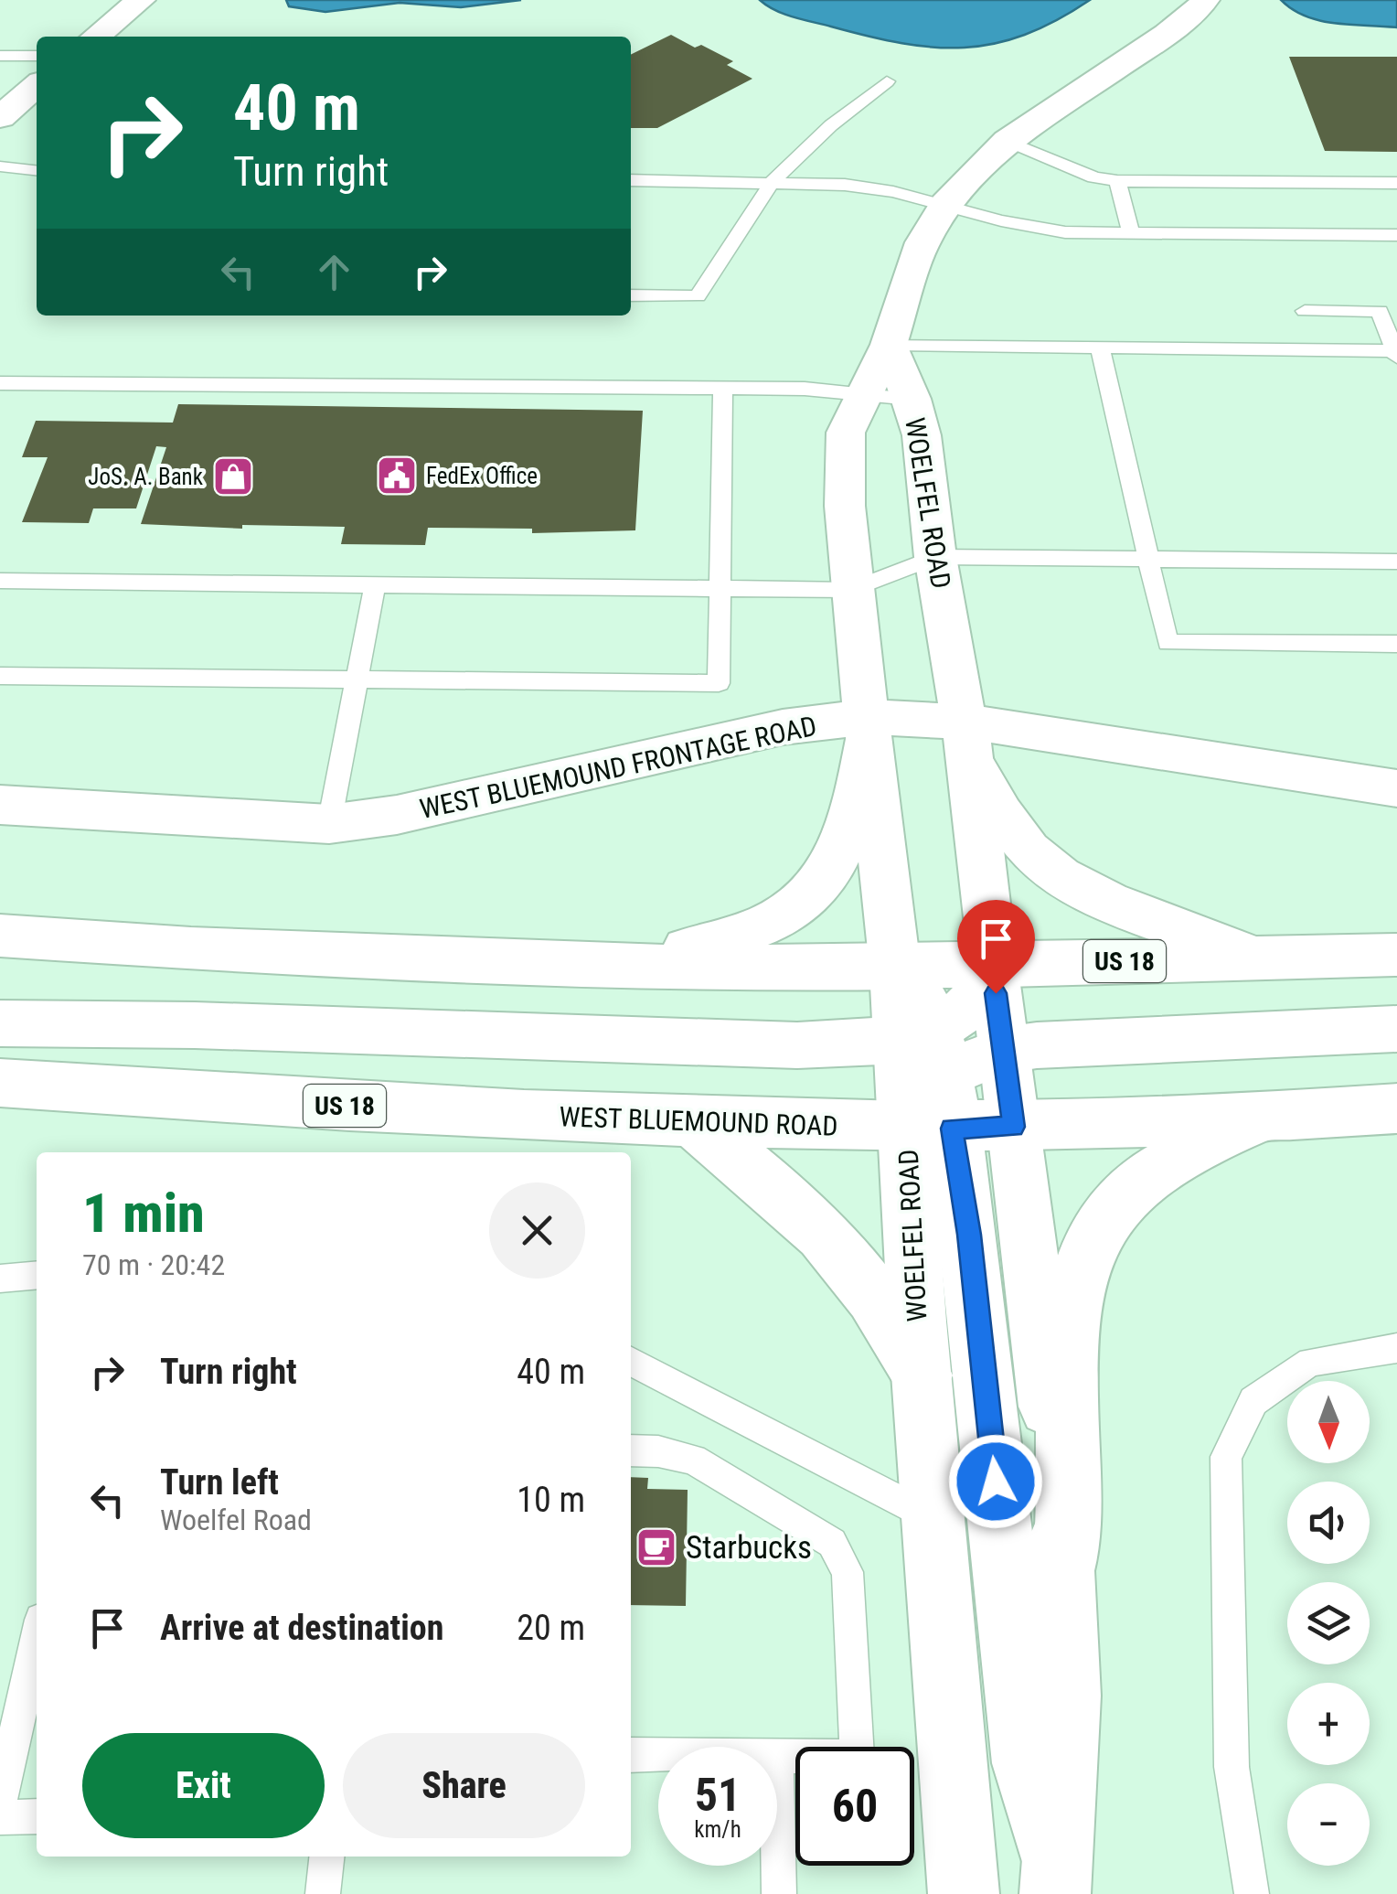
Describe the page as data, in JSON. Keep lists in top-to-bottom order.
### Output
{
  "streets": {
    "main road": [
      "WOELFEL ROAD",
      "WEST BLUEMOUND FRONTAGE ROAD",
      "US 18",
      "WEST BLUEMOUND ROAD"
    ]
  },
  "crossings": [
    ["WOELFEL ROAD", "WEST BLUEMOUND FRONTAGE ROAD"],
    ["WOELFEL ROAD", "US 18"],
    ["WOELFEL ROAD", "WEST BLUEMOUND ROAD"]
  ],
  "places": {
    "public building": ["FedEx Office"],
    "shop": ["JoS. A. Bank"],
    "cafe": ["Starbucks"]
  },
  "north": "bottom",
  "page": {
    "turn": ["40 m", "Turn right"],
    "heading": ["1 min", "70 m · 20:42"],
    "list": [
      {
        "name": "Turn right",
        "value": "40 m"
      },
      {
        "name": "Turn left",
        "note": "Woelfel Road",
        "value": "10 m"
      },
      {
        "name": "Arrive at destination",
        "value": "20 m"
      }
    ],
    "map_buttons": ["+", "−"],
    "buttons": ["Exit", "Share"],
    "speed": "51 km/h",
    "limit": "60"
  }
}
